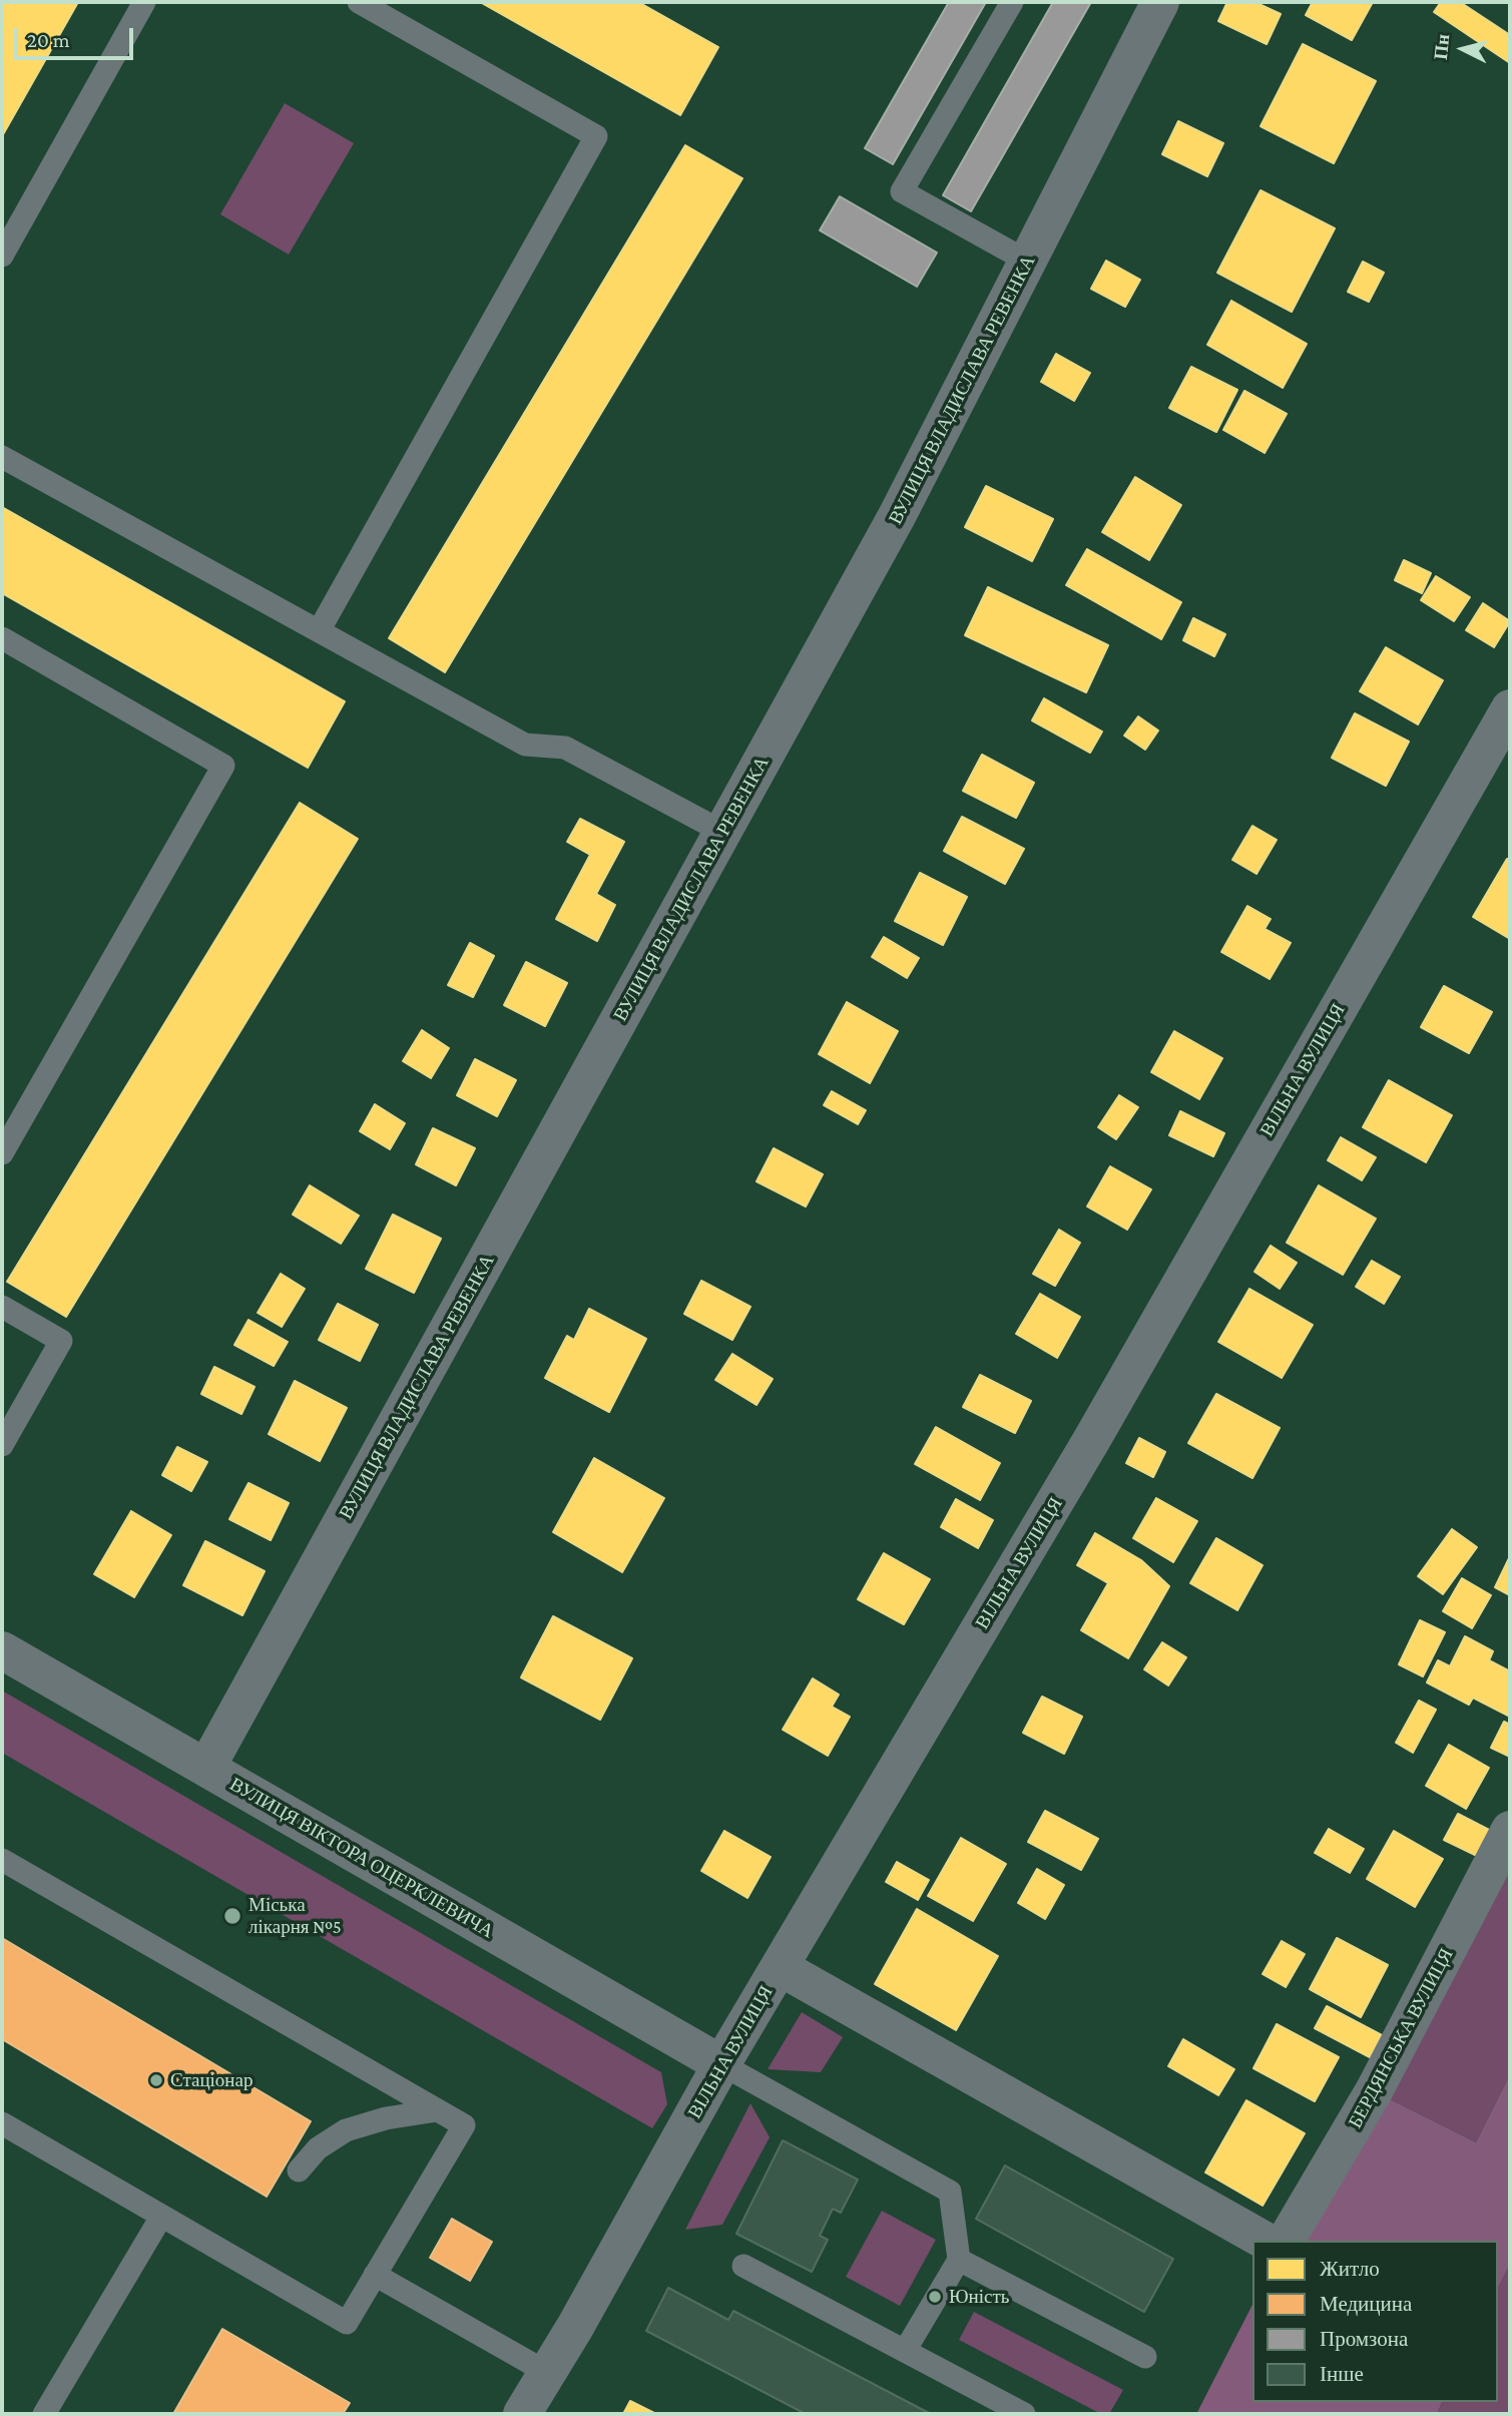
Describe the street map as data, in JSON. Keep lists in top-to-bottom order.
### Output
{
  "streets": {
    "street": [
      "ВУЛИЦЯ ВЛАДИСЛАВА РЕВЕНКА",
      "ВІЛЬНА ВУЛИЦЯ",
      "ВУЛИЦЯ ВІКТОРА ОЦЕРКЛЕВИЧА",
      "БЕРДЯНСЬКА ВУЛИЦЯ"
    ]
  },
  "crossings": [
    ["ВУЛИЦЯ ВЛАДИСЛАВА РЕВЕНКА", "ВУЛИЦЯ ВІКТОРА ОЦЕРКЛЕВИЧА"],
    ["ВІЛЬНА ВУЛИЦЯ", "ВУЛИЦЯ ВІКТОРА ОЦЕРКЛЕВИЧА"]
  ],
  "places": ["Міська лікарня №5", "Стаціонар", "Юність"],
  "legend": [
    "Житло",
    "Медицина",
    "Промзона",
    "Інше"
  ],
  "scale_bar": "20 m",
  "north": "left"
}
